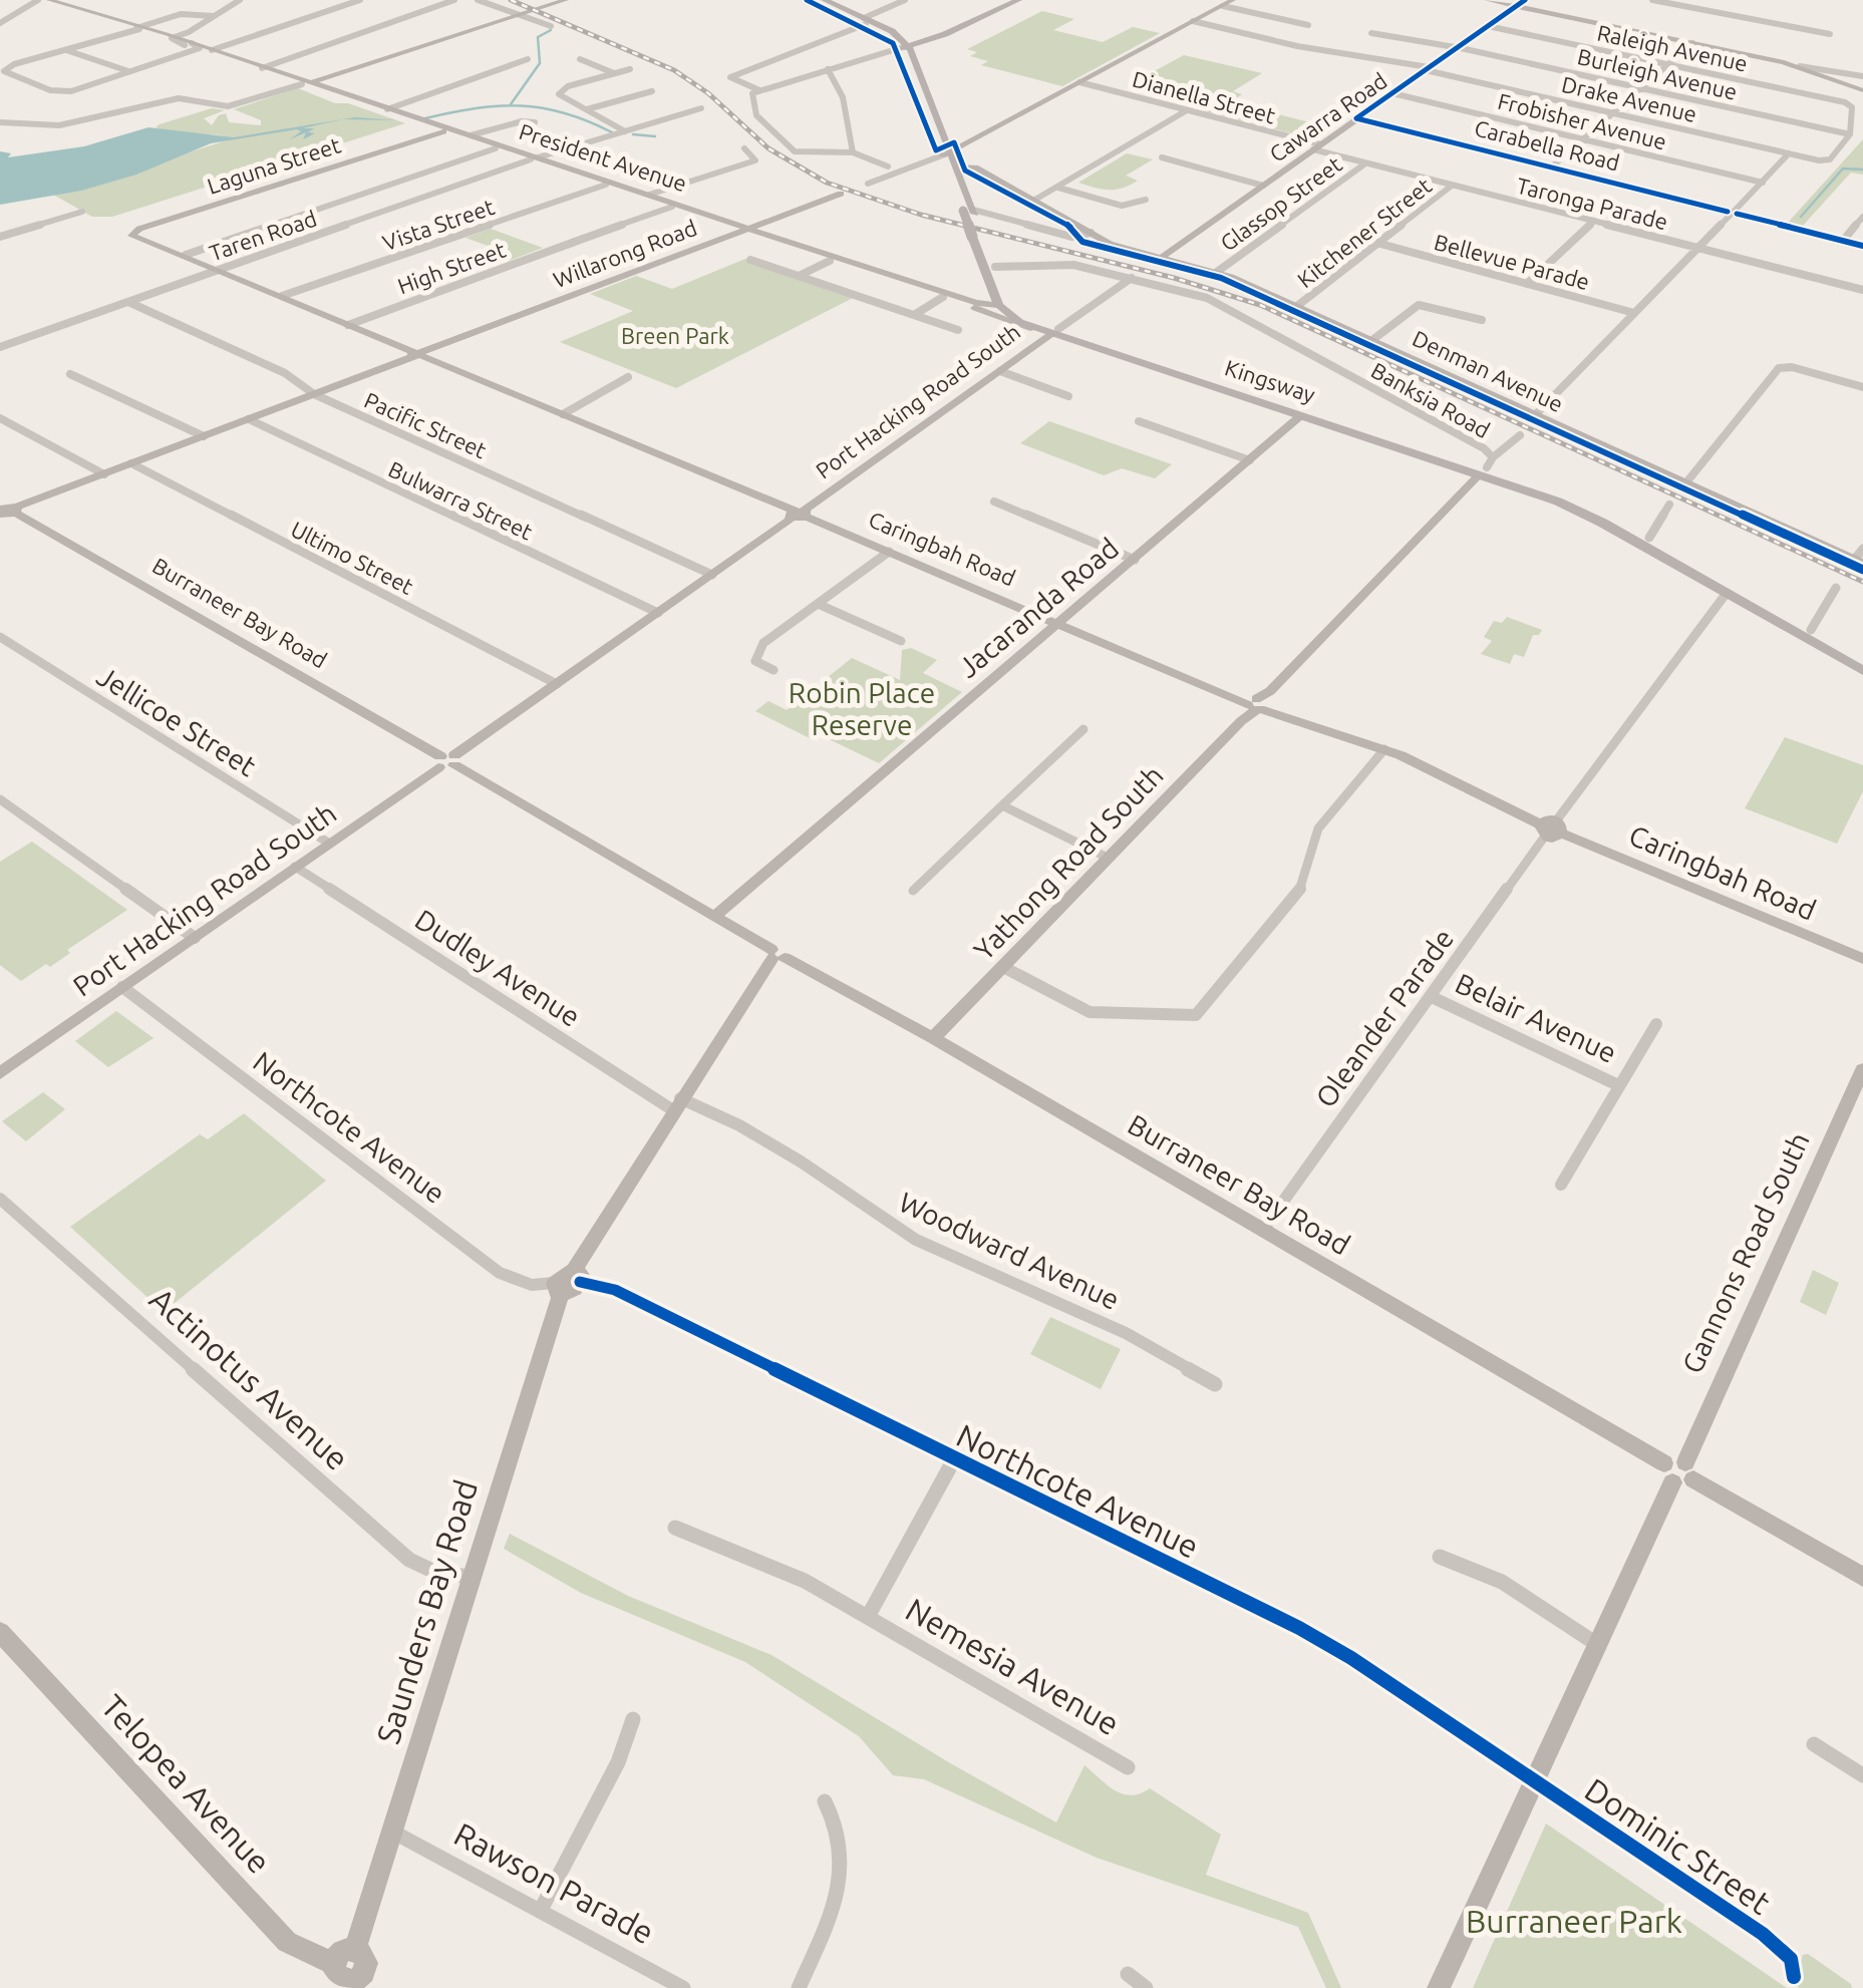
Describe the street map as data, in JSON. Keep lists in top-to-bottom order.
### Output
{
  "streets": {
    "main road": ["Kingsway"],
    "street": [
      "Raleigh Avenue",
      "Burleigh Avenue",
      "Dianella Street",
      "Drake Avenue",
      "Cawarra Road",
      "Frobisher Avenue",
      "Carabella Road",
      "President Avenue",
      "Laguna Street",
      "Glassop Street",
      "Taronga Parade",
      "Vista Street",
      "Kitchener Street",
      "Taren Road",
      "Willarong Road",
      "Bellevue Parade",
      "High Street",
      "Denman Avenue",
      "Banksia Road",
      "Port Hacking Road South",
      "Pacific Street",
      "Bulwarra Street",
      "Caringbah Road",
      "Ultimo Street",
      "Jacaranda Road",
      "Burraneer Bay Road",
      "Jellicoe Street",
      "Yathong Road South",
      "Dudley Avenue",
      "Oleander Parade",
      "Belair Avenue",
      "Northcote Avenue",
      "Woodward Avenue",
      "Gannons Road South",
      "Actinotus Avenue",
      "Saunders Bay Road",
      "Nemesia Avenue",
      "Telopea Avenue",
      "Dominic Street",
      "Rawson Parade"
    ]
  },
  "crossings": [
    ["Raleigh Avenue", "Burleigh Avenue"],
    ["Raleigh Avenue", "Drake Avenue"],
    ["Raleigh Avenue", "Cawarra Road"],
    ["Burleigh Avenue", "Drake Avenue"],
    ["Burleigh Avenue", "Cawarra Road"],
    ["Dianella Street", "Cawarra Road"],
    ["Dianella Street", "Taronga Parade"],
    ["Drake Avenue", "Cawarra Road"],
    ["Cawarra Road", "Frobisher Avenue"],
    ["Cawarra Road", "Carabella Road"],
    ["Cawarra Road", "Taronga Parade"],
    ["Cawarra Road", "Denman Avenue"],
    ["President Avenue", "Laguna Street"],
    ["President Avenue", "Vista Street"],
    ["President Avenue", "Taren Road"],
    ["President Avenue", "Willarong Road"],
    ["President Avenue", "High Street"],
    ["President Avenue", "Kingsway"],
    ["President Avenue", "Port Hacking Road South"],
    ["Laguna Street", "Caringbah Road"],
    ["Glassop Street", "Taronga Parade"],
    ["Glassop Street", "Denman Avenue"],
    ["Taronga Parade", "Kitchener Street"],
    ["Vista Street", "Caringbah Road"],
    ["Kitchener Street", "Bellevue Parade"],
    ["Kitchener Street", "Denman Avenue"],
    ["Taren Road", "Pacific Street"],
    ["Taren Road", "Caringbah Road"],
    ["Willarong Road", "Pacific Street"],
    ["Willarong Road", "Bulwarra Street"],
    ["Willarong Road", "Caringbah Road"],
    ["Willarong Road", "Ultimo Street"],
    ["Willarong Road", "Burraneer Bay Road"],
    ["High Street", "Caringbah Road"],
    ["Kingsway", "Banksia Road"],
    ["Kingsway", "Port Hacking Road South"],
    ["Kingsway", "Jacaranda Road"],
    ["Kingsway", "Yathong Road South"],
    ["Kingsway", "Oleander Parade"],
    ["Banksia Road", "Yathong Road South"],
    ["Port Hacking Road South", "Pacific Street"],
    ["Port Hacking Road South", "Bulwarra Street"],
    ["Port Hacking Road South", "Caringbah Road"],
    ["Port Hacking Road South", "Ultimo Street"],
    ["Port Hacking Road South", "Burraneer Bay Road"],
    ["Port Hacking Road South", "Jellicoe Street"],
    ["Port Hacking Road South", "Dudley Avenue"],
    ["Port Hacking Road South", "Northcote Avenue"],
    ["Caringbah Road", "Jacaranda Road"],
    ["Caringbah Road", "Yathong Road South"],
    ["Caringbah Road", "Oleander Parade"],
    ["Jacaranda Road", "Burraneer Bay Road"],
    ["Burraneer Bay Road", "Yathong Road South"],
    ["Burraneer Bay Road", "Oleander Parade"],
    ["Burraneer Bay Road", "Gannons Road South"],
    ["Dudley Avenue", "Woodward Avenue"],
    ["Oleander Parade", "Belair Avenue"],
    ["Northcote Avenue", "Gannons Road South"],
    ["Northcote Avenue", "Saunders Bay Road"],
    ["Northcote Avenue", "Nemesia Avenue"],
    ["Northcote Avenue", "Dominic Street"],
    ["Gannons Road South", "Dominic Street"],
    ["Actinotus Avenue", "Saunders Bay Road"],
    ["Saunders Bay Road", "Telopea Avenue"],
    ["Saunders Bay Road", "Rawson Parade"]
  ],
  "parks": ["Breen Park", "Robin Place Reserve", "Burraneer Park"]
}
